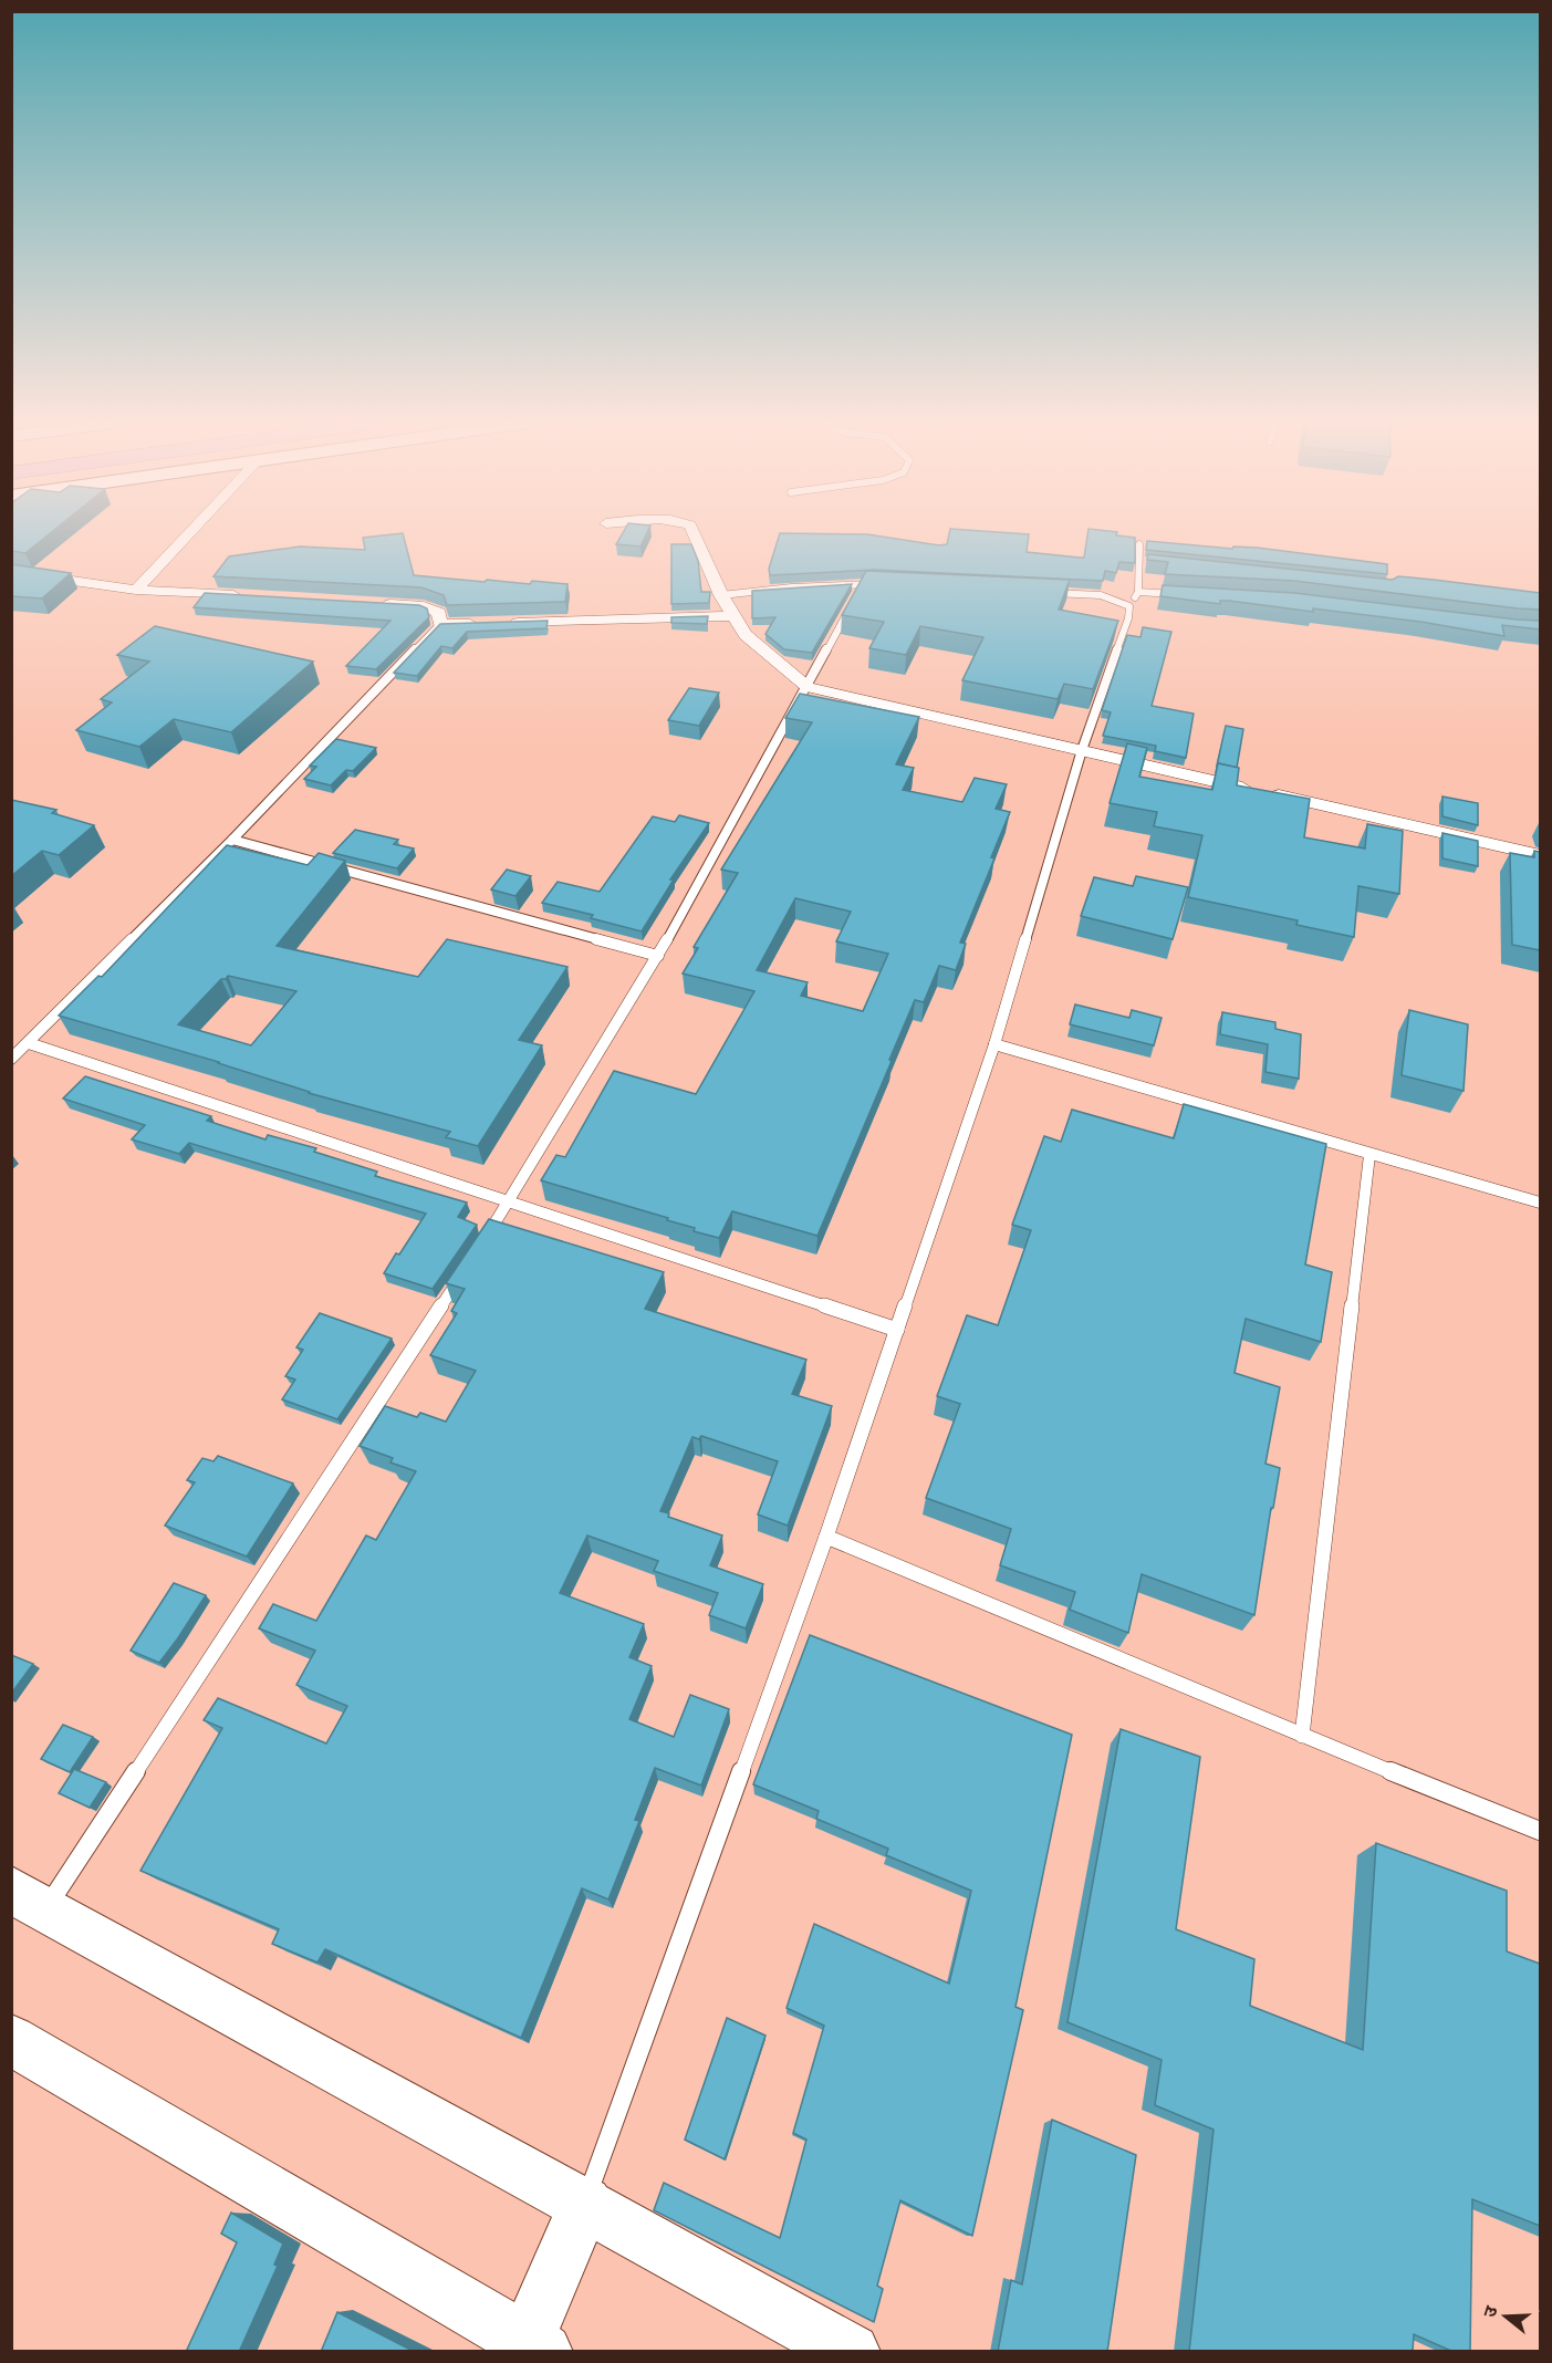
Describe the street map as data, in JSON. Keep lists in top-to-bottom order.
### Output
{
  "north": "left"
}
